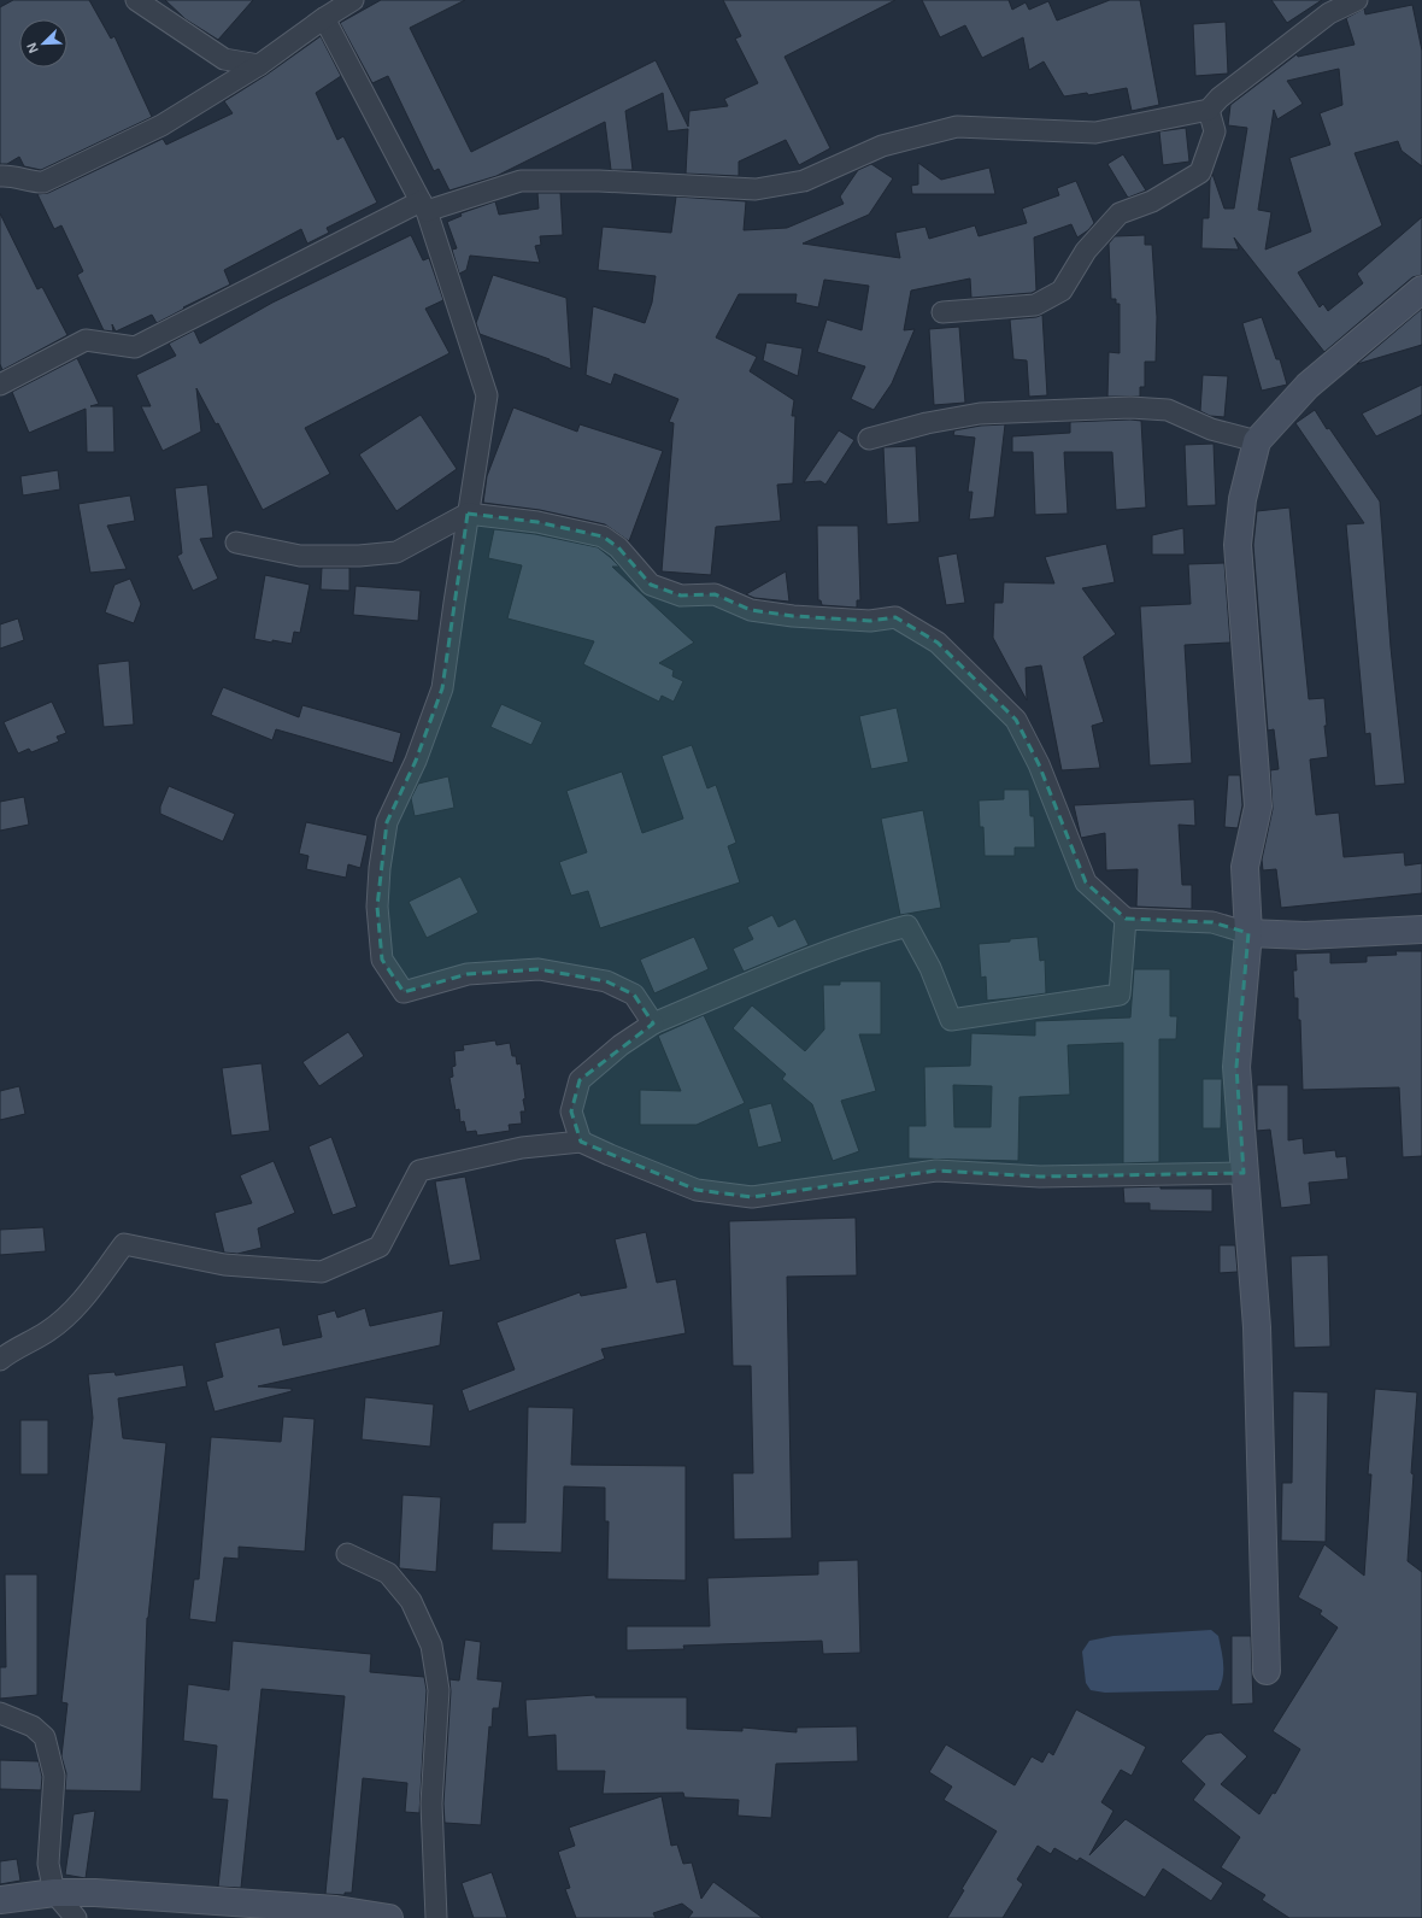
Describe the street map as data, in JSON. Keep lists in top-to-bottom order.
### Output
{
  "north": "bottom left"
}
